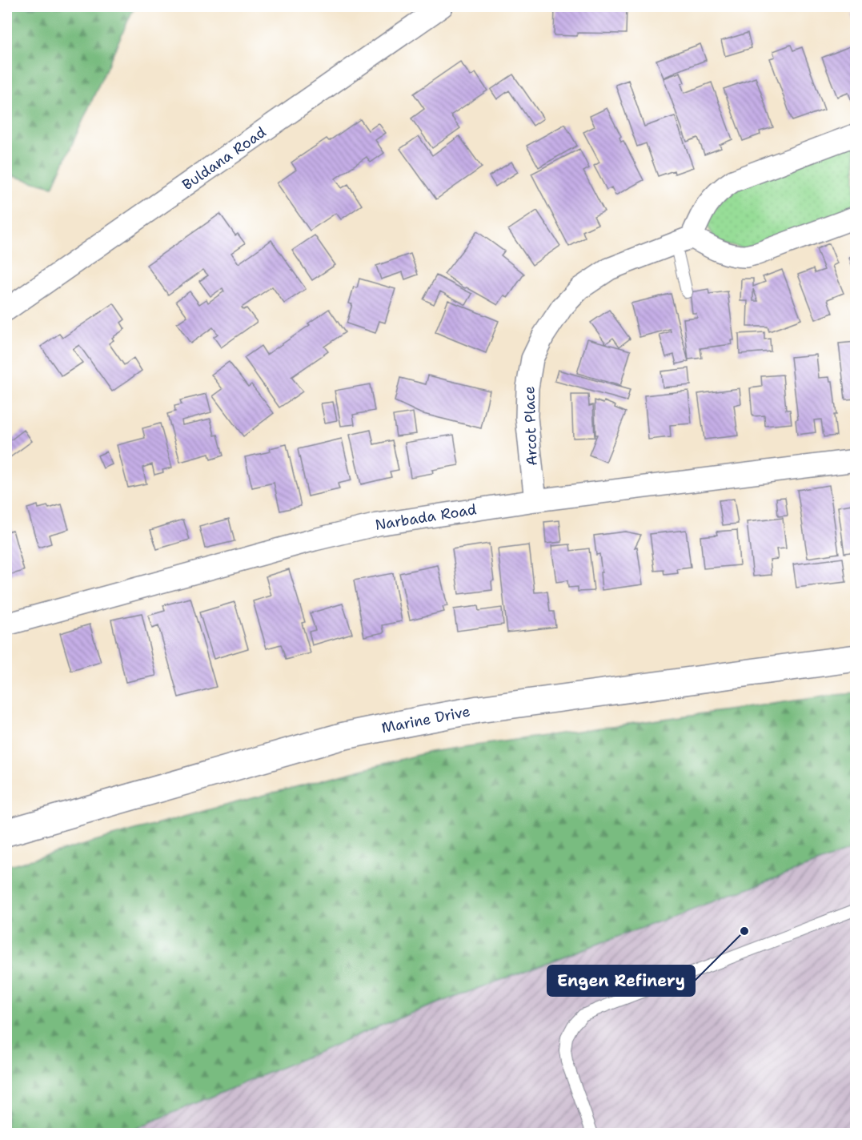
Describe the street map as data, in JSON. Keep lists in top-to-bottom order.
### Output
{
  "streets": {
    "street": [
      "Buldana Road",
      "Arcot Place",
      "Narbada Road",
      "Marine Drive"
    ]
  },
  "crossings": [
    ["Arcot Place", "Narbada Road"]
  ],
  "places": ["Engen Refinery"]
}
